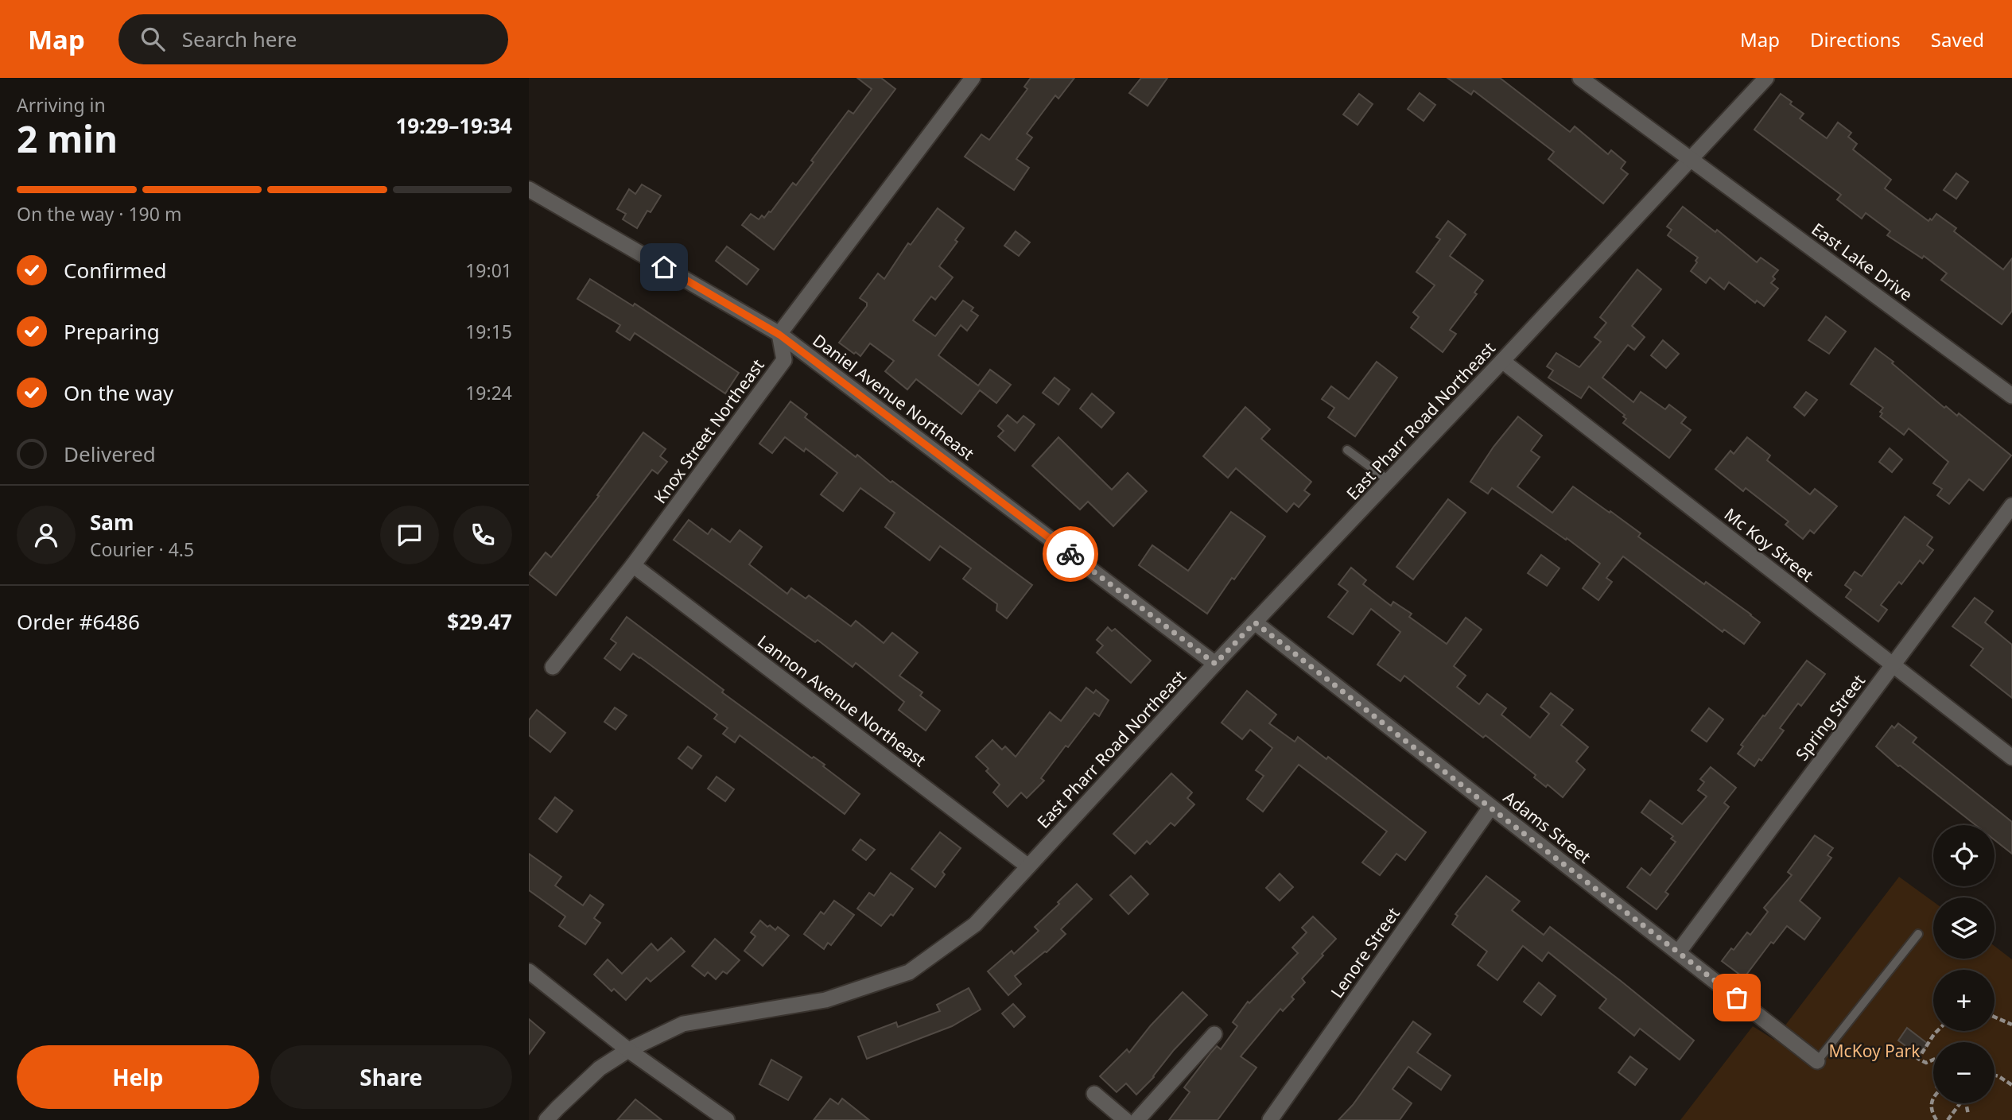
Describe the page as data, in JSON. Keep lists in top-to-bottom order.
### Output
{
  "streets": {
    "street": [
      "East Lake Drive",
      "Daniel Avenue Northeast",
      "East Pharr Road Northeast",
      "Knox Street Northeast",
      "Mc Koy Street",
      "Lannon Avenue Northeast",
      "Spring Street",
      "Adams Street",
      "Lenore Street"
    ]
  },
  "crossings": [
    ["East Lake Drive", "East Pharr Road Northeast"],
    ["Daniel Avenue Northeast", "East Pharr Road Northeast"],
    ["Daniel Avenue Northeast", "Knox Street Northeast"],
    ["East Pharr Road Northeast", "Mc Koy Street"],
    ["East Pharr Road Northeast", "Lannon Avenue Northeast"],
    ["East Pharr Road Northeast", "Adams Street"],
    ["Knox Street Northeast", "Lannon Avenue Northeast"],
    ["Mc Koy Street", "Spring Street"],
    ["Spring Street", "Adams Street"],
    ["Adams Street", "Lenore Street"]
  ],
  "parks": ["McKoy Park"],
  "page": {
    "header": "Map",
    "search": "Search here",
    "nav": ["Map", "Directions", "Saved"],
    "heading": ["2 min", "Arriving in", "19:29–19:34"],
    "panel": [
      "Sam",
      "Courier · 4.5",
      "Order #6486",
      "$29.47"
    ],
    "bar": "On the way · 190 m",
    "list": [
      ["Confirmed", "19:01"],
      ["Preparing", "19:15"],
      ["On the way", "19:24"],
      "Delivered"
    ],
    "map_buttons": ["+", "−"],
    "buttons": ["Help", "Share"]
  }
}
